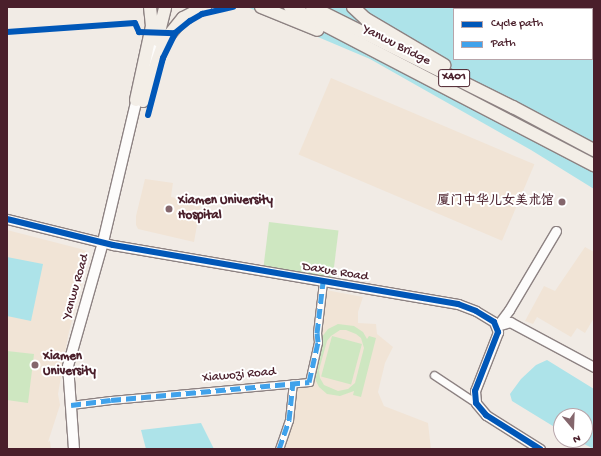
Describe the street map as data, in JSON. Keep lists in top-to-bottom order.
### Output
{
  "streets": {
    "highway": ["Yanwu Bridge", "X401"],
    "main road": ["Yanwu Road"],
    "street": ["Daxue Road", "Xiawozi Road"]
  },
  "crossings": [
    ["Daxue Road", "Yanwu Road"],
    ["Daxue Road", "Xiawozi Road"],
    ["Yanwu Road", "Xiawozi Road"]
  ],
  "places": ["厦门中华儿女美术馆", "Xiamen University Hospital", "Xiamen University"],
  "legend": ["Cycle path", "Path"],
  "north": "bottom"
}
